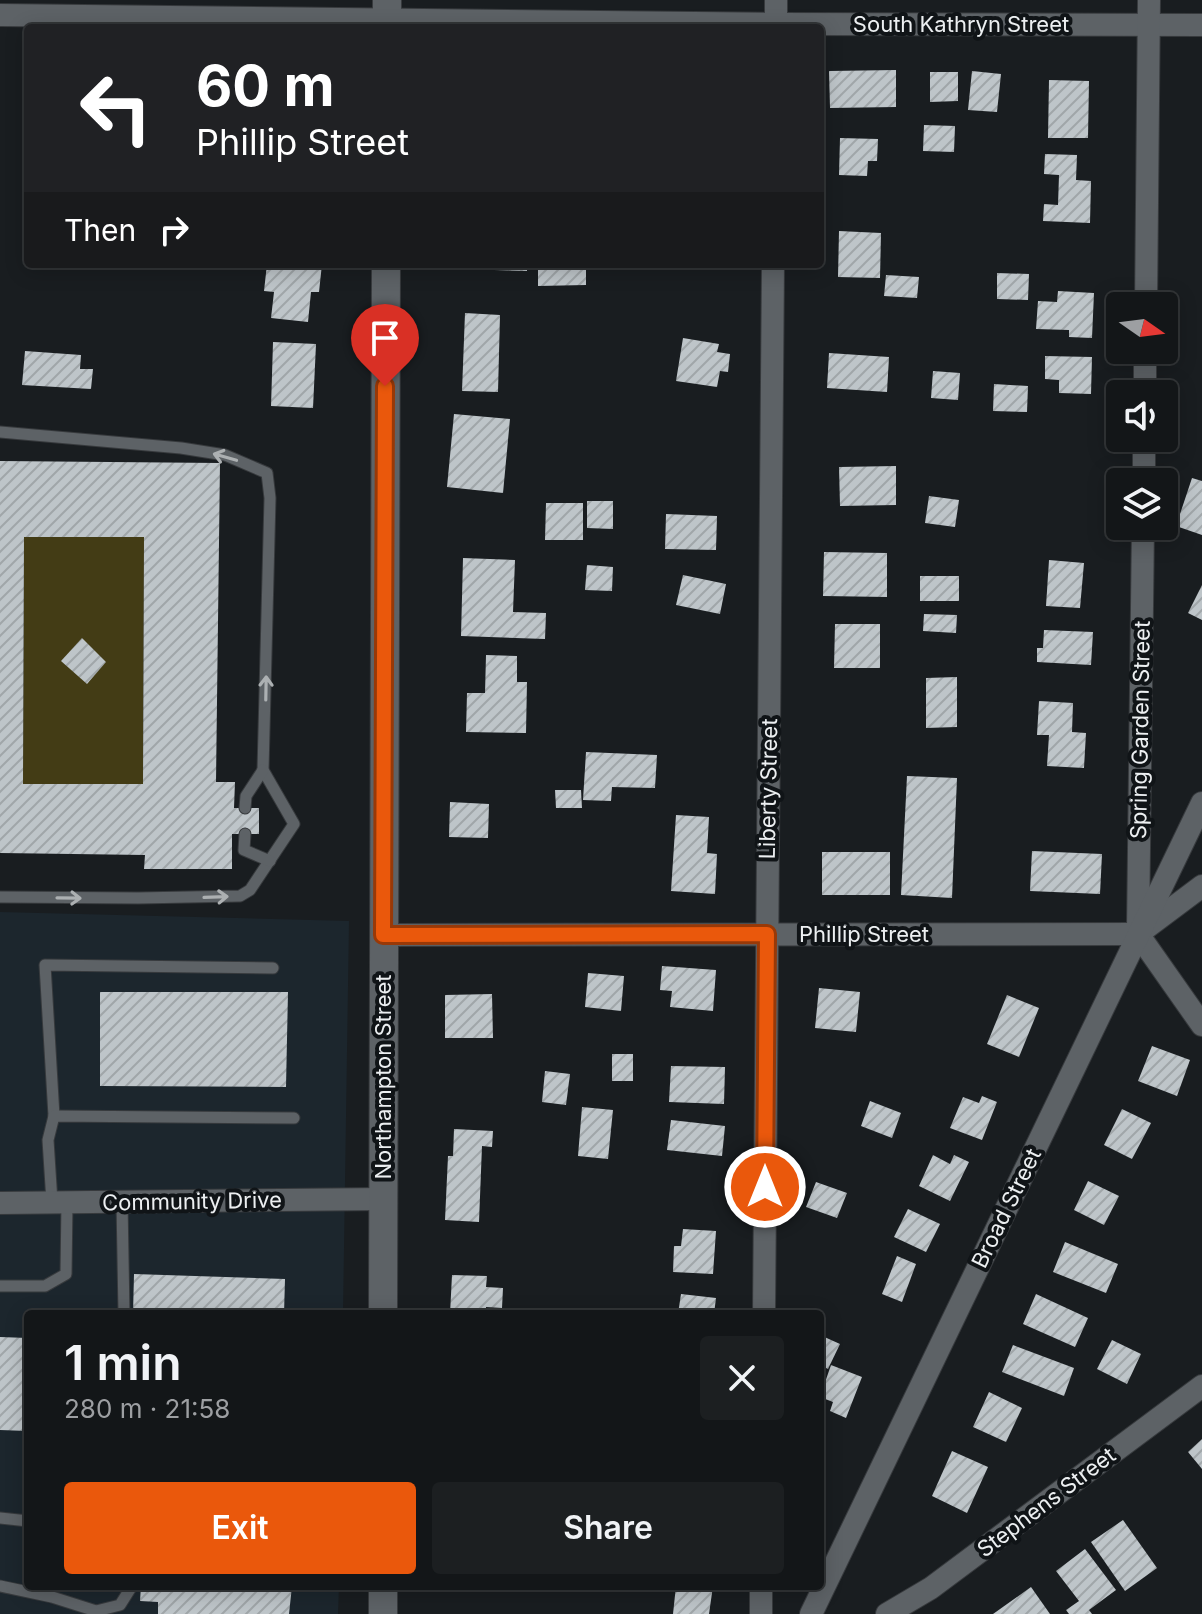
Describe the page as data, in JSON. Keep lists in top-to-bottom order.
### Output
{
  "streets": {
    "street": [
      "South Kathryn Street",
      "Spring Garden Street",
      "Liberty Street",
      "Phillip Street",
      "Northampton Street",
      "Community Drive",
      "Broad Street",
      "Stephens Street"
    ]
  },
  "crossings": [
    ["Spring Garden Street", "Phillip Street"],
    ["Spring Garden Street", "Broad Street"],
    ["Liberty Street", "Phillip Street"],
    ["Phillip Street", "Northampton Street"],
    ["Phillip Street", "Broad Street"],
    ["Northampton Street", "Community Drive"]
  ],
  "north": "right",
  "page": {
    "turn": ["60 m", "Phillip Street"],
    "then": "Then",
    "heading": ["1 min", "280 m · 21:58"],
    "buttons": ["Exit", "Share"]
  }
}
